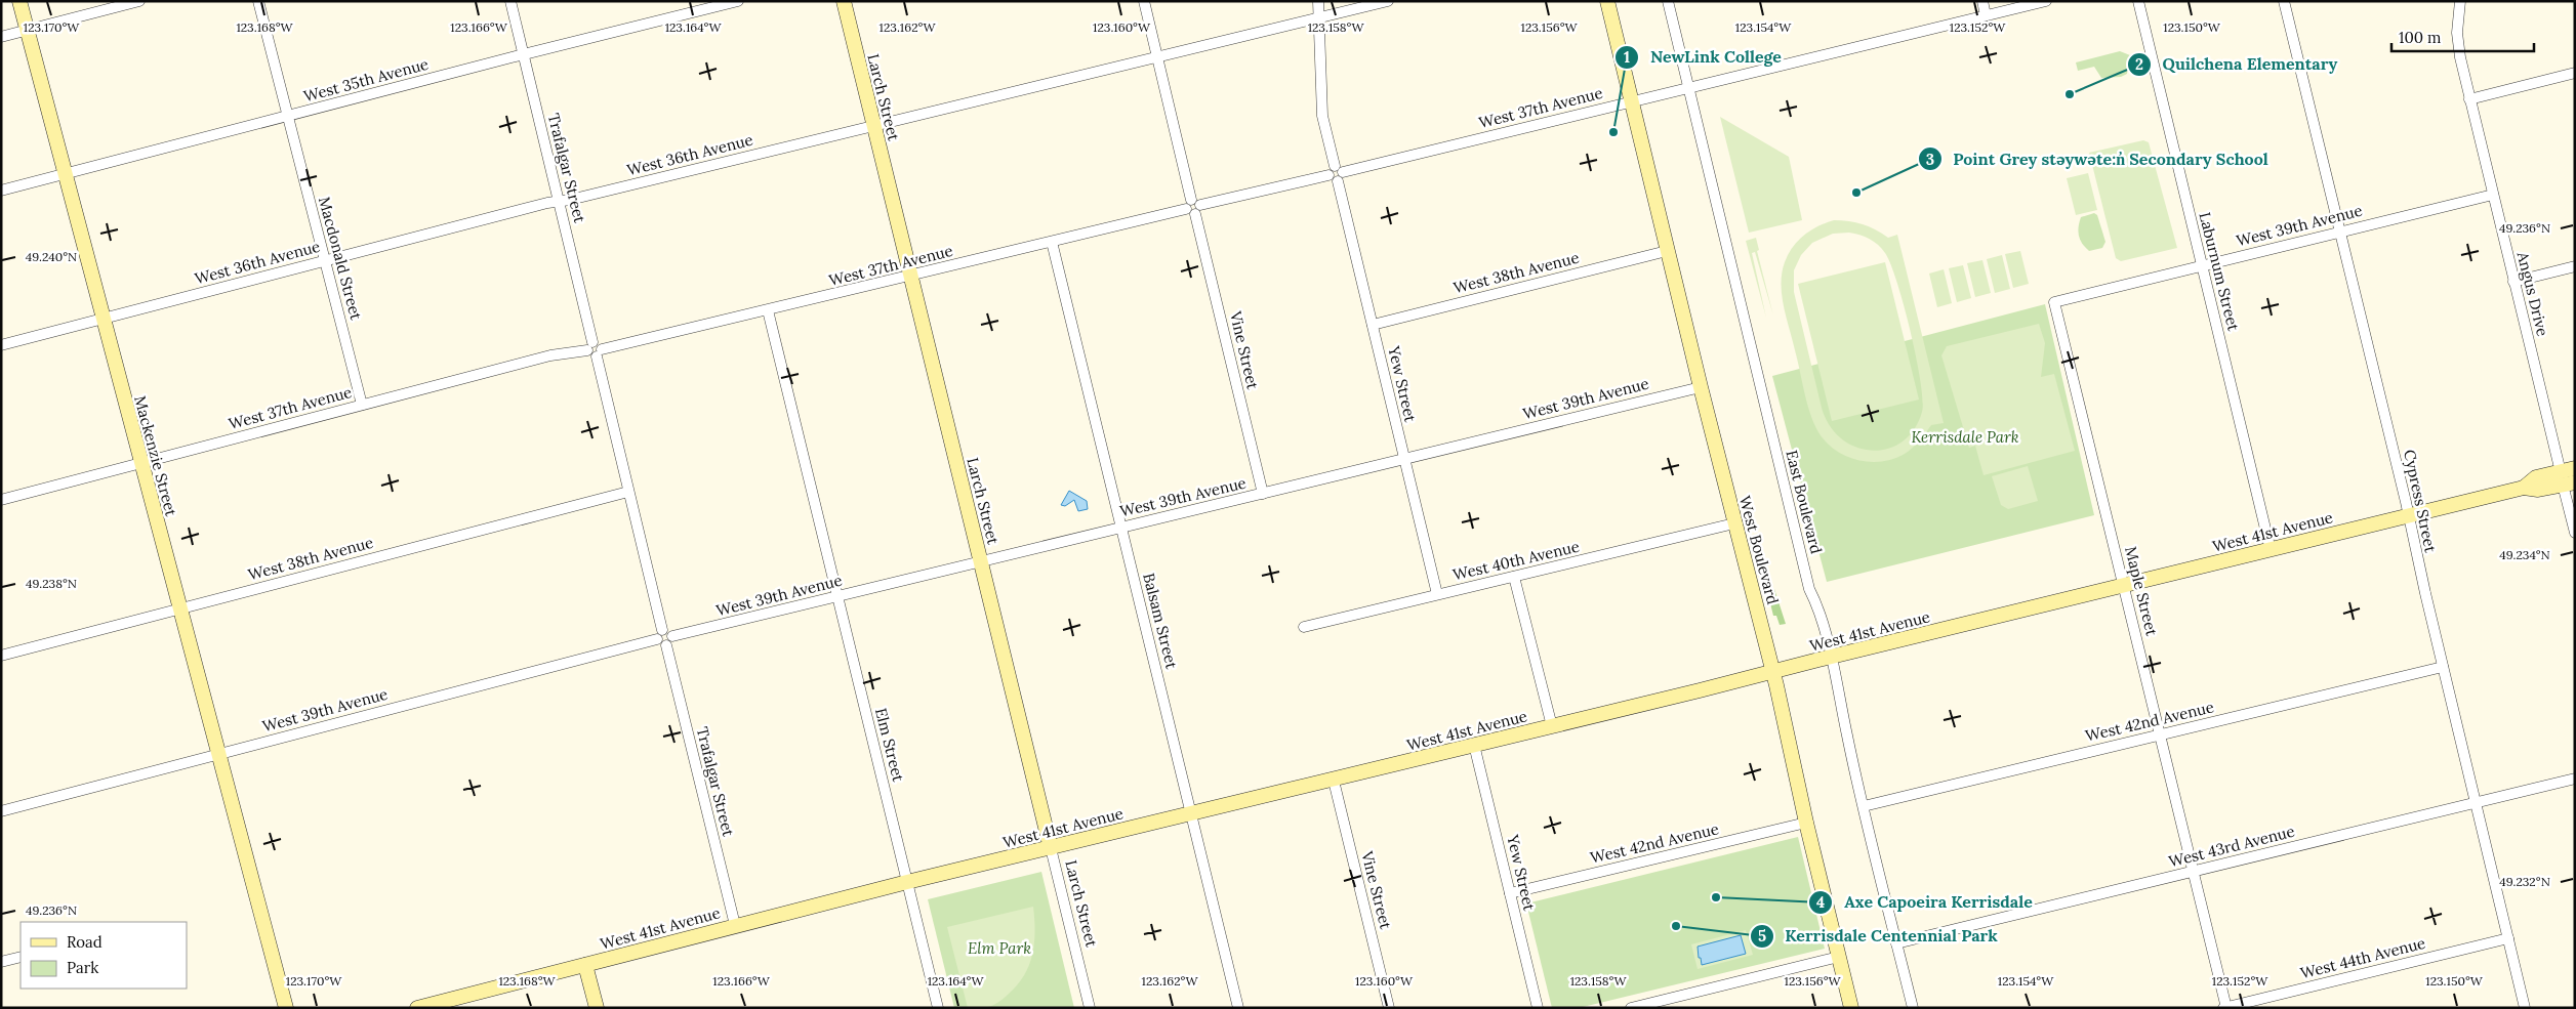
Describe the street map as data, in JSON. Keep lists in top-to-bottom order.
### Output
{
  "streets": {
    "main road": [
      "Larch Street",
      "Mackenzie Street",
      "West 41st Avenue",
      "West Boulevard"
    ],
    "street": [
      "West 35th Avenue",
      "West 37th Avenue",
      "West 36th Avenue",
      "Trafalgar Street",
      "West 39th Avenue",
      "Macdonald Street",
      "Laburnum Street",
      "West 38th Avenue",
      "Angus Drive",
      "Vine Street",
      "Yew Street",
      "Cypress Street",
      "East Boulevard",
      "West 40th Avenue",
      "Maple Street",
      "Balsam Street",
      "West 42nd Avenue",
      "Elm Street",
      "West 43rd Avenue",
      "West 44th Avenue"
    ]
  },
  "crossings": [
    ["West 35th Avenue", "Trafalgar Street"],
    ["West 35th Avenue", "Macdonald Street"],
    ["West 35th Avenue", "Mackenzie Street"],
    ["Larch Street", "West 37th Avenue"],
    ["Larch Street", "West 36th Avenue"],
    ["Larch Street", "West 39th Avenue"],
    ["Larch Street", "West 41st Avenue"],
    ["West 37th Avenue", "Trafalgar Street"],
    ["West 37th Avenue", "Macdonald Street"],
    ["West 37th Avenue", "Vine Street"],
    ["West 37th Avenue", "Yew Street"],
    ["West 37th Avenue", "Mackenzie Street"],
    ["West 37th Avenue", "East Boulevard"],
    ["West 37th Avenue", "West Boulevard"],
    ["West 37th Avenue", "Balsam Street"],
    ["West 37th Avenue", "Elm Street"],
    ["West 36th Avenue", "Trafalgar Street"],
    ["West 36th Avenue", "Macdonald Street"],
    ["West 36th Avenue", "Vine Street"],
    ["West 36th Avenue", "Yew Street"],
    ["West 36th Avenue", "Mackenzie Street"],
    ["Trafalgar Street", "West 39th Avenue"],
    ["Trafalgar Street", "West 38th Avenue"],
    ["Trafalgar Street", "West 41st Avenue"],
    ["West 39th Avenue", "Laburnum Street"],
    ["West 39th Avenue", "Angus Drive"],
    ["West 39th Avenue", "Vine Street"],
    ["West 39th Avenue", "Yew Street"],
    ["West 39th Avenue", "Mackenzie Street"],
    ["West 39th Avenue", "Cypress Street"],
    ["West 39th Avenue", "West Boulevard"],
    ["West 39th Avenue", "Maple Street"],
    ["West 39th Avenue", "Balsam Street"],
    ["West 39th Avenue", "Elm Street"],
    ["Laburnum Street", "West 41st Avenue"],
    ["West 38th Avenue", "Yew Street"],
    ["West 38th Avenue", "Mackenzie Street"],
    ["West 38th Avenue", "West Boulevard"],
    ["Angus Drive", "West 41st Avenue"],
    ["Vine Street", "West 41st Avenue"],
    ["Yew Street", "West 41st Avenue"],
    ["Yew Street", "West 40th Avenue"],
    ["Yew Street", "West 42nd Avenue"],
    ["Cypress Street", "West 41st Avenue"],
    ["Cypress Street", "West 42nd Avenue"],
    ["Cypress Street", "West 43rd Avenue"],
    ["Cypress Street", "West 44th Avenue"],
    ["East Boulevard", "West 41st Avenue"],
    ["East Boulevard", "West 42nd Avenue"],
    ["East Boulevard", "West 43rd Avenue"],
    ["West 41st Avenue", "West Boulevard"],
    ["West 41st Avenue", "Maple Street"],
    ["West 41st Avenue", "Balsam Street"],
    ["West 41st Avenue", "Elm Street"],
    ["West Boulevard", "West 40th Avenue"],
    ["West Boulevard", "West 42nd Avenue"],
    ["Maple Street", "West 42nd Avenue"],
    ["Maple Street", "West 43rd Avenue"],
    ["Maple Street", "West 44th Avenue"]
  ],
  "parks": ["Kerrisdale Park", "Elm Park"],
  "places": [
    "Quilchena Elementary",
    "NewLink College",
    "Point Grey stəywəte:n̓ Secondary School",
    "Axe Capoeira Kerrisdale",
    "Kerrisdale Centennial Park"
  ],
  "legend": ["Road", "Park"],
  "scale_bar": "100 m",
  "coordinates": [
    "123.170°W",
    "123.168°W",
    "123.166°W",
    "123.164°W",
    "123.162°W",
    "123.160°W",
    "123.158°W",
    "123.156°W",
    "123.154°W",
    "123.152°W",
    "123.150°W",
    "49.236°N",
    "49.240°N",
    "49.234°N",
    "49.238°N",
    "49.232°N"
  ]
}
